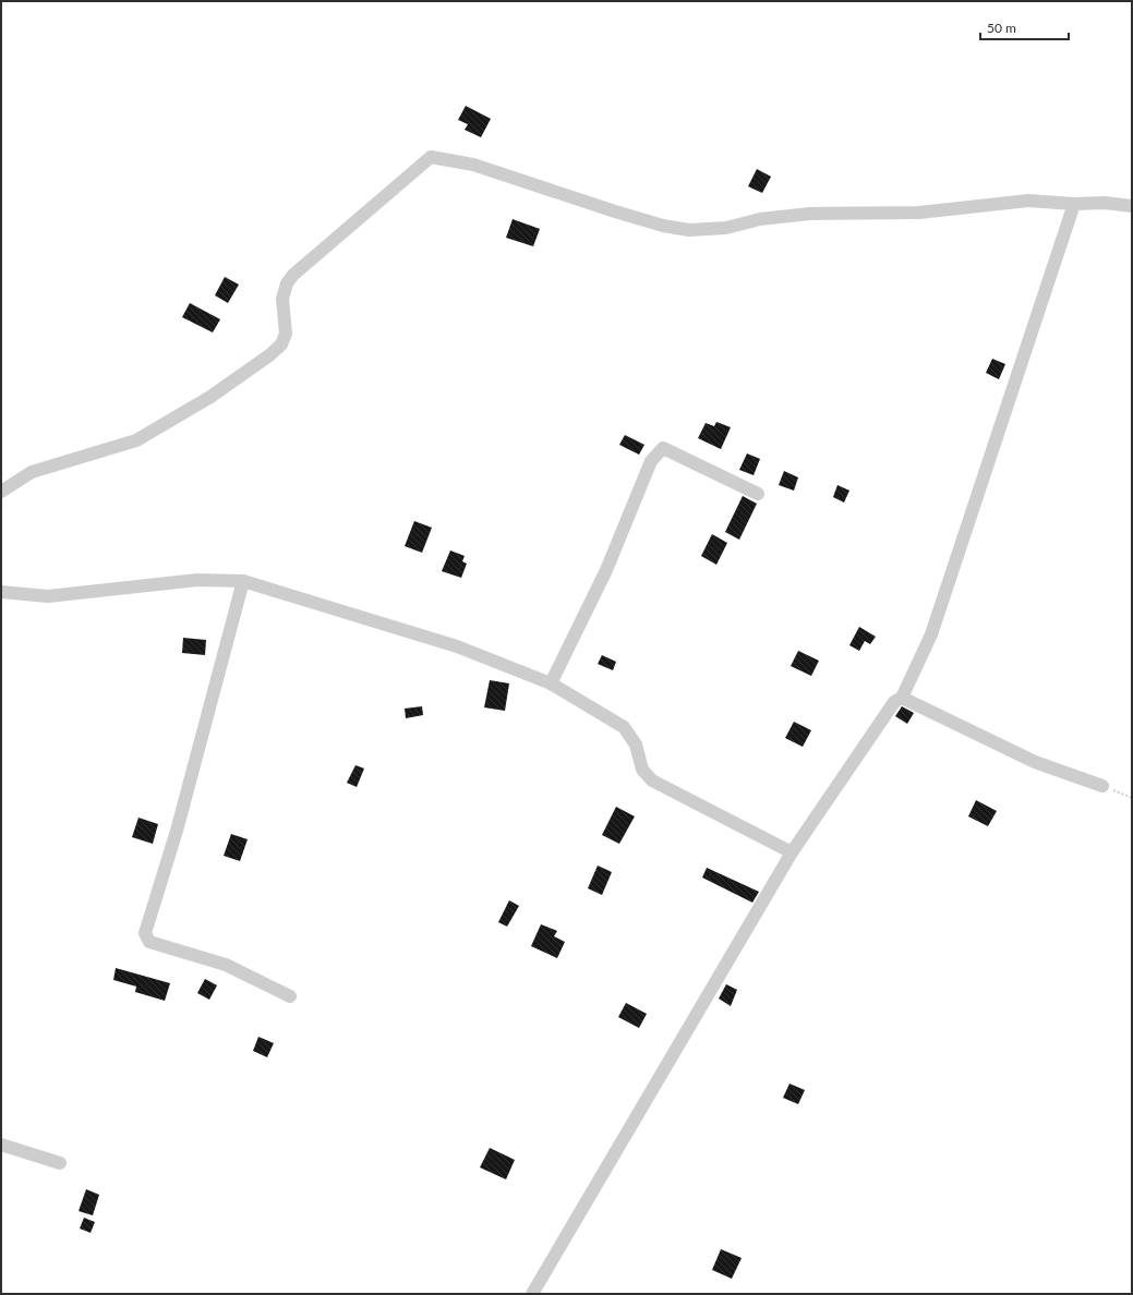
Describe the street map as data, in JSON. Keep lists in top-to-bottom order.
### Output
{
  "scale_bar": "50 m"
}
